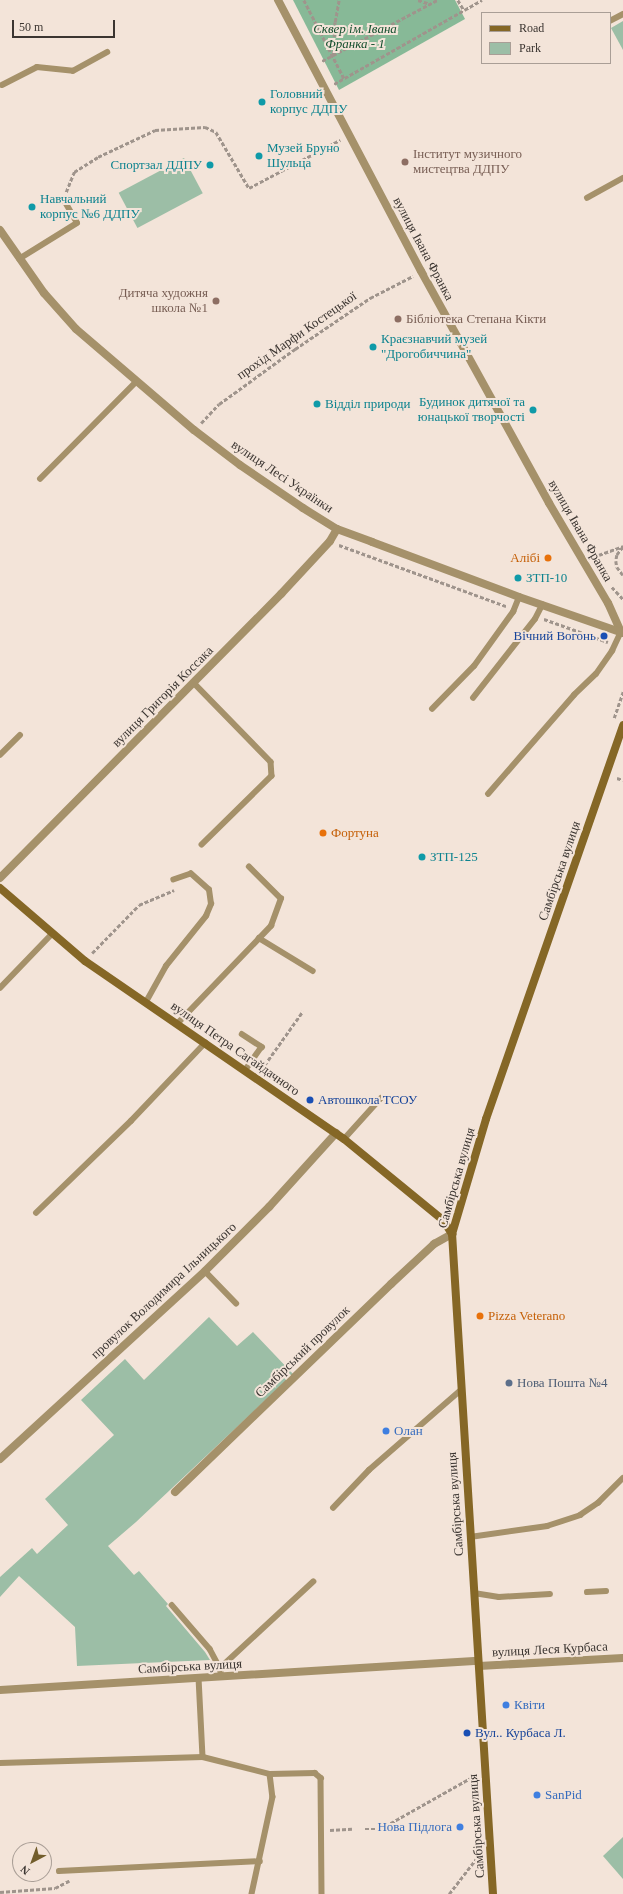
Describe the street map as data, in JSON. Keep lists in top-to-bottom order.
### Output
{
  "streets": {
    "main road": ["Самбірська вулиця", "вулиця Петра Сагайдачного"],
    "street": [
      "вулиця Івана Франка",
      "вулиця Лесі Українки",
      "вулиця Григорія Коссака",
      "провулок Володимира Ільницького",
      "Самбірський провулок",
      "вулиця Леся Курбаса"
    ],
    "path": ["прохід Марфи Костецької"]
  },
  "crossings": [
    ["вулиця Івана Франка", "прохід Марфи Костецької"],
    ["вулиця Івана Франка", "вулиця Лесі Українки"],
    ["прохід Марфи Костецької", "вулиця Лесі Українки"],
    ["вулиця Лесі Українки", "вулиця Григорія Коссака"],
    ["Самбірська вулиця", "вулиця Петра Сагайдачного"],
    ["Самбірська вулиця", "Самбірський провулок"],
    ["Самбірська вулиця", "вулиця Леся Курбаса"],
    ["вулиця Петра Сагайдачного", "провулок Володимира Ільницького"],
    ["вулиця Петра Сагайдачного", "Самбірський провулок"]
  ],
  "parks": ["Сквер ім. Івана Франка - 1"],
  "places": [
    "Головний корпус ДДПУ",
    "Музей Бруно Шульца",
    "Інститут музичного мистецтва ДДПУ",
    "Спортзал ДДПУ",
    "Навчальний корпус №6 ДДПУ",
    "Дитяча художня школа №1",
    "Бібліотека Степана Кікти",
    "Краєзнавчий музей \"Дрогобиччина\"",
    "Відділ природи",
    "Будинок дитячої та юнацької творчості",
    "Алібі",
    "ЗТП-10",
    "Вічний Вогонь",
    "Фортуна",
    "ЗТП-125",
    "Автошкола ТСОУ",
    "Pizza Veterano",
    "Нова Пошта №4",
    "Олан",
    "Квіти",
    "Вул.. Курбаса Л.",
    "SanPid",
    "Нова Підлога"
  ],
  "legend": ["Road", "Park"],
  "scale_bar": "50 m",
  "north": "bottom left"
}
